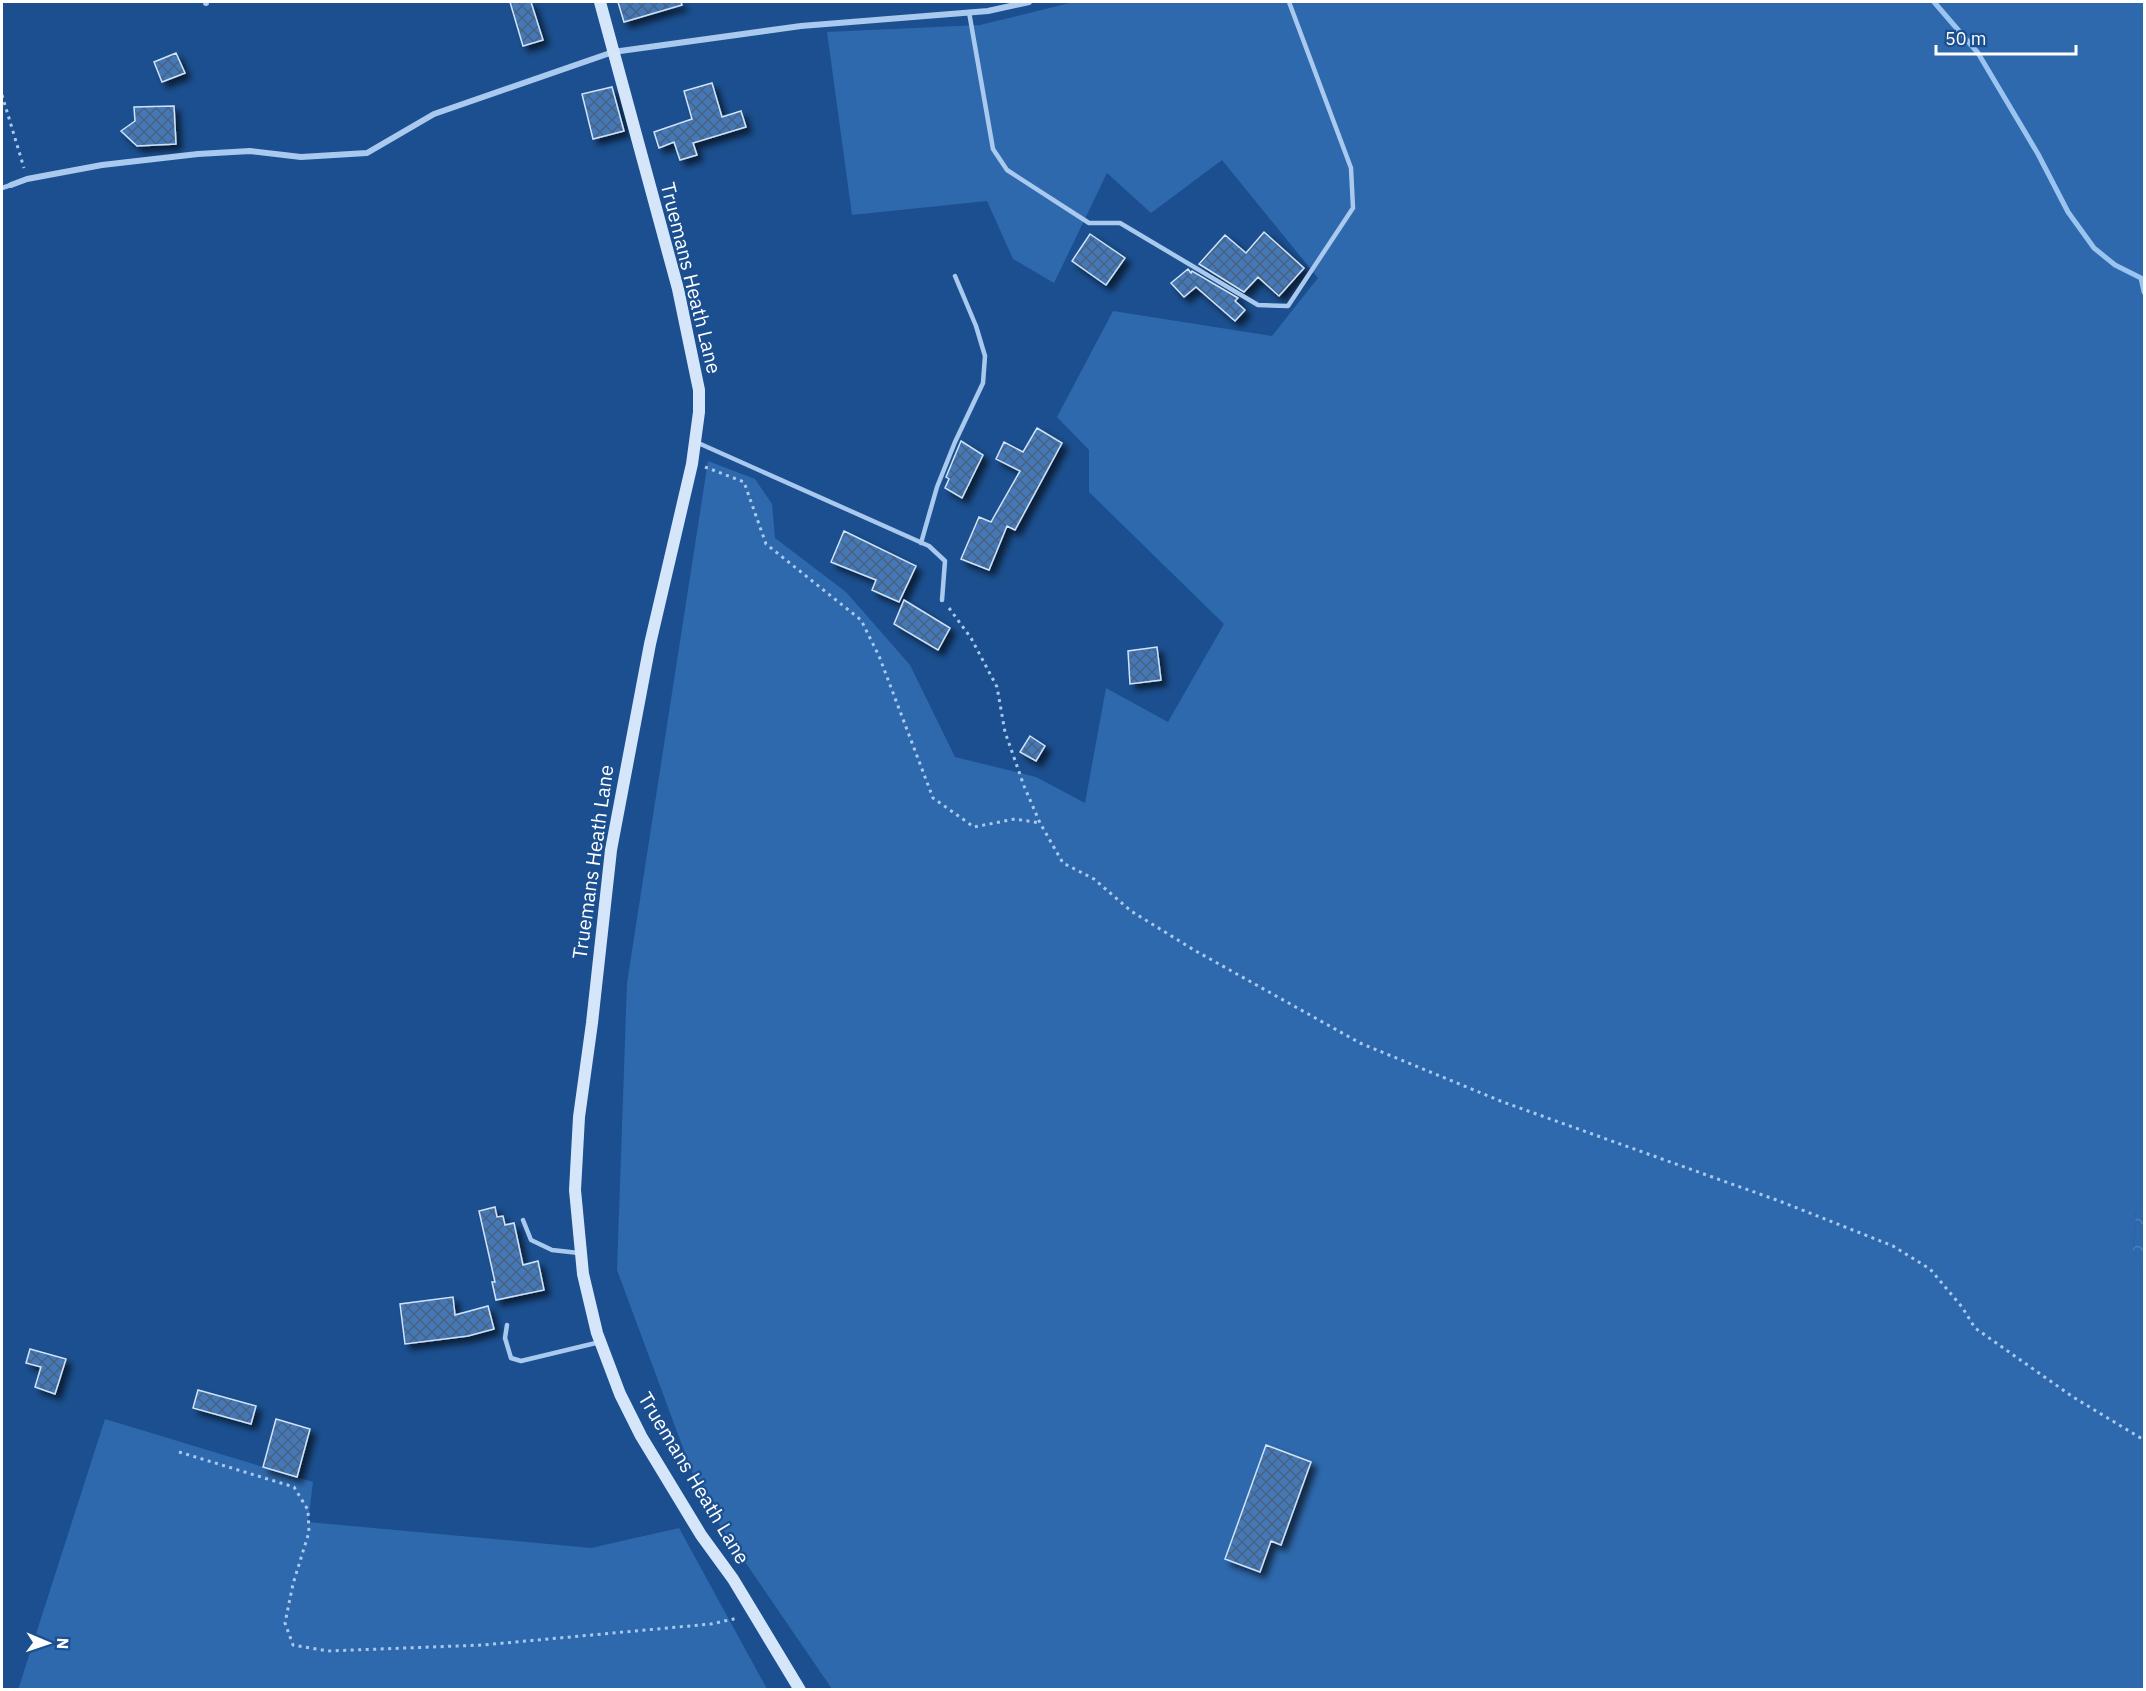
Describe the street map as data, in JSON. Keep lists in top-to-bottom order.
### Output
{
  "streets": {
    "street": ["Truemans Heath Lane"]
  },
  "scale_bar": "50 m",
  "north": "right"
}
